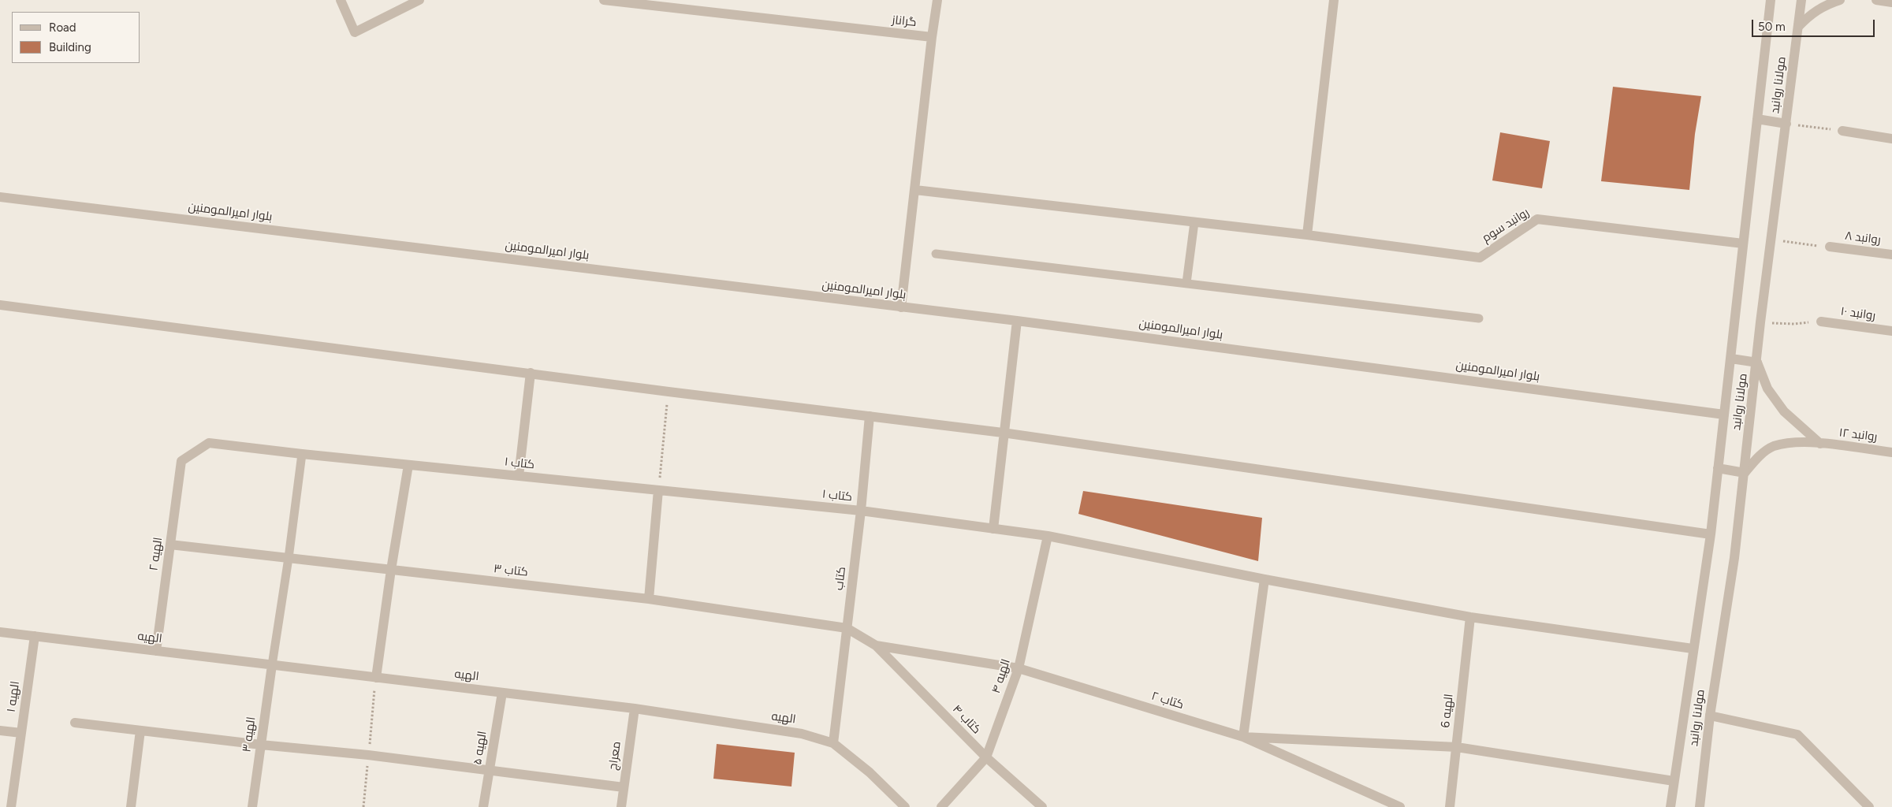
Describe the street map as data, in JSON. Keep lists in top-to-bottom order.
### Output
{
  "streets": {
    "street": [
      "گراناز",
      "مولانا روانبد",
      "بلوار امیرالمومنین",
      "روانبد سوم",
      "روانبد ۸",
      "روانبد ۱۰",
      "روانبد ۱۲",
      "کتاب ۱",
      "الهیه ۲",
      "کتاب ۳",
      "کتاب",
      "الهیه",
      "الهیه ۴",
      "الهیه ۱",
      "کتاب ۲",
      "الهیه 6",
      "کتاب ۴",
      "الهیه ۳",
      "الهیه ۵",
      "معراج"
    ]
  },
  "crossings": [
    ["مولانا روانبد", "بلوار امیرالمومنین"],
    ["مولانا روانبد", "روانبد سوم"],
    ["مولانا روانبد", "روانبد ۱۲"],
    ["مولانا روانبد", "کتاب ۱"],
    ["مولانا روانبد", "کتاب ۲"],
    ["کتاب ۱", "الهیه ۲"],
    ["کتاب ۱", "کتاب"],
    ["کتاب ۱", "الهیه ۴"],
    ["کتاب ۱", "الهیه 6"],
    ["الهیه ۲", "کتاب ۳"],
    ["الهیه ۲", "الهیه"],
    ["کتاب ۳", "کتاب"],
    ["کتاب", "الهیه"],
    ["الهیه", "الهیه ۱"],
    ["الهیه", "الهیه ۳"],
    ["الهیه", "الهیه ۵"],
    ["الهیه", "معراج"],
    ["الهیه ۴", "کتاب ۲"],
    ["الهیه ۴", "کتاب ۴"],
    ["کتاب ۲", "الهیه 6"],
    ["کتاب ۲", "کتاب ۴"]
  ],
  "legend": ["Road", "Building"],
  "scale_bar": "50 m"
}
